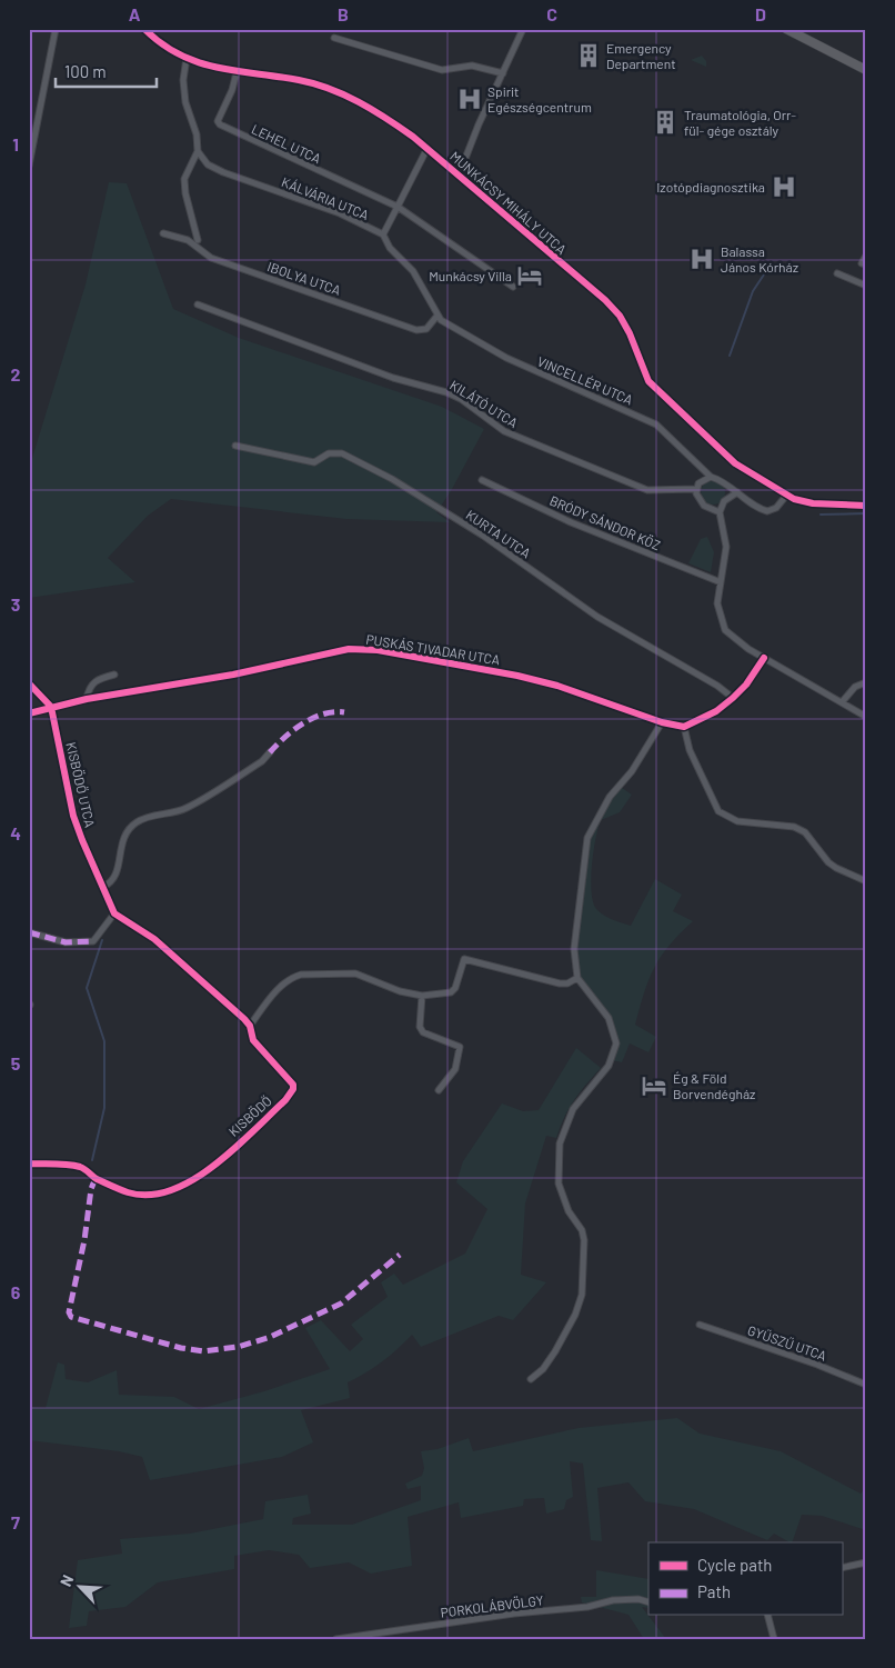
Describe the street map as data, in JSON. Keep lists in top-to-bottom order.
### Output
{
  "streets": {
    "street": [
      "LEHEL UTCA",
      "KÁLVÁRIA UTCA",
      "MUNKÁCSY MIHÁLY UTCA",
      "IBOLYA UTCA",
      "VINCELLÉR UTCA",
      "KILÁTÓ UTCA",
      "BRÓDY SÁNDOR KÖZ",
      "KURTA UTCA",
      "PUSKÁS TIVADAR UTCA",
      "KISBÖDŐ UTCA",
      "KISBÖDŐ",
      "GYŰSZŰ UTCA",
      "PORKOLÁBVÖLGY"
    ]
  },
  "crossings": [
    ["LEHEL UTCA", "MUNKÁCSY MIHÁLY UTCA"],
    ["KÁLVÁRIA UTCA", "IBOLYA UTCA"],
    ["KÁLVÁRIA UTCA", "VINCELLÉR UTCA"],
    ["MUNKÁCSY MIHÁLY UTCA", "VINCELLÉR UTCA"],
    ["IBOLYA UTCA", "VINCELLÉR UTCA"],
    ["PUSKÁS TIVADAR UTCA", "KISBÖDŐ UTCA"],
    ["KISBÖDŐ UTCA", "KISBÖDŐ"]
  ],
  "places": {
    "building": ["Emergency Department", "Traumatológia, Orr- fül- gége osztály"],
    "hospital": ["Spirit Egészségcentrum", "Izotópdiagnosztika", "Balassa János Kórház"],
    "hotel": ["Munkácsy Villa", "Ég & Föld Borvendégház"]
  },
  "legend": ["Cycle path", "Path"],
  "scale_bar": "100 m",
  "north": "top left",
  "grid": {
    "columns": [
      "A",
      "B",
      "C",
      "D"
    ],
    "rows": [
      "1",
      "2",
      "3",
      "4",
      "5",
      "6",
      "7"
    ]
  }
}
